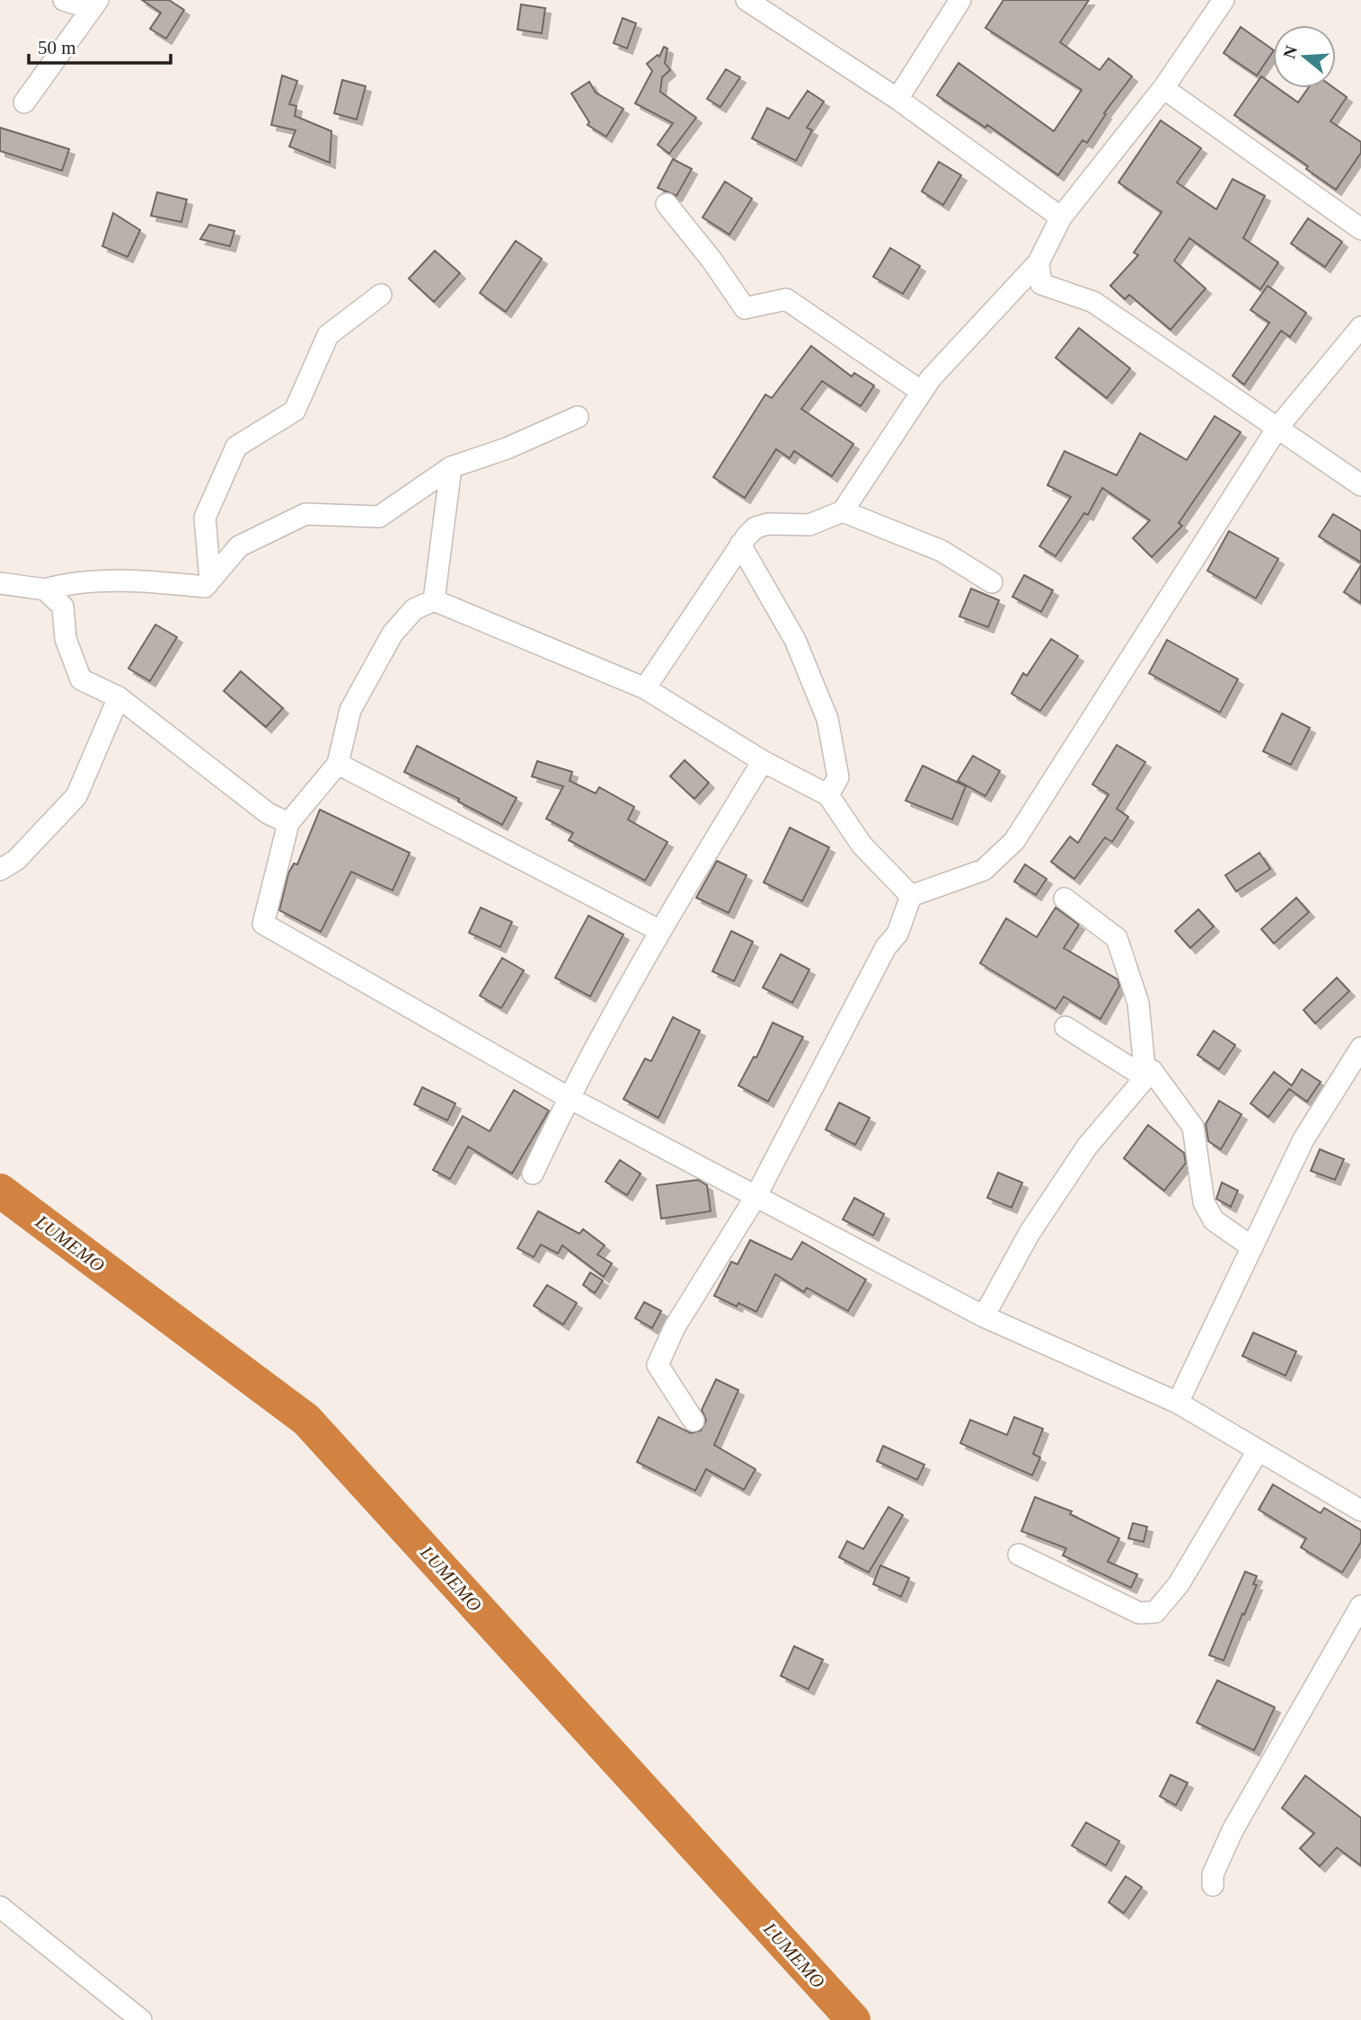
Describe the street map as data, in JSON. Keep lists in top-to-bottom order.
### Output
{
  "water": ["LUMEMO"],
  "scale_bar": "50 m",
  "north": "left"
}
